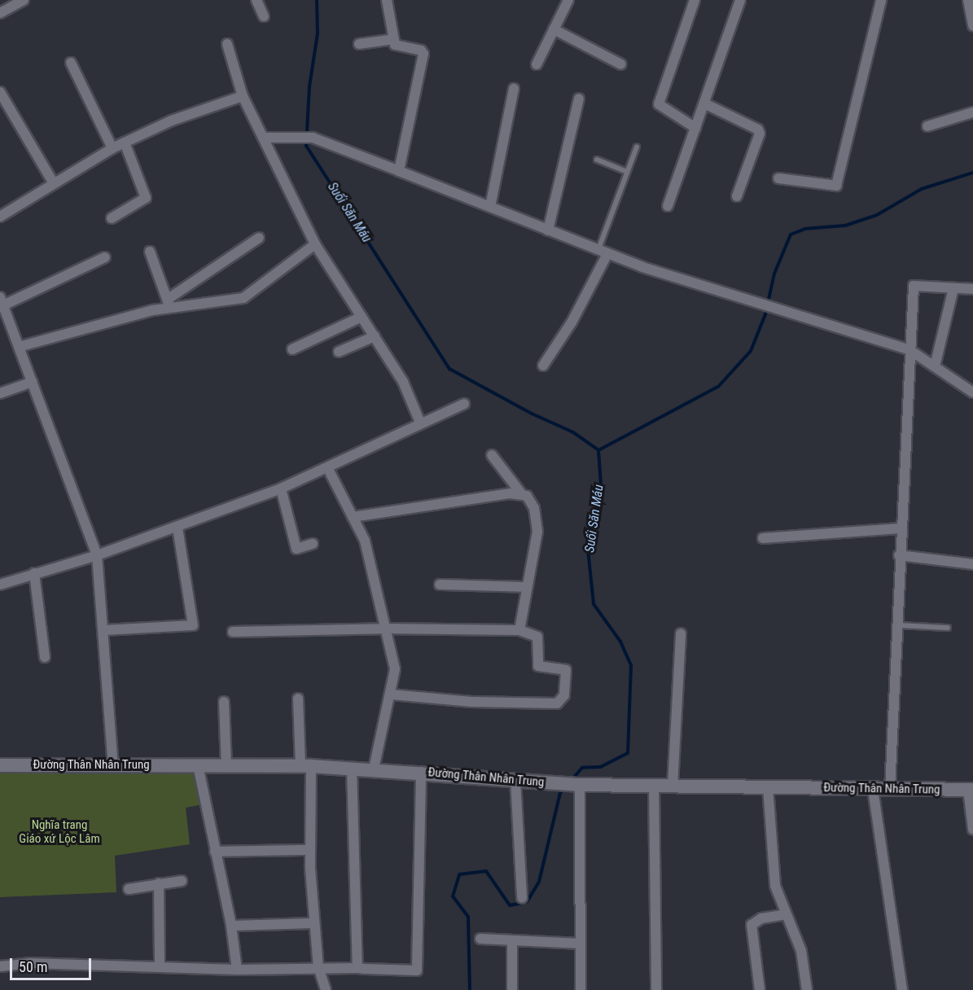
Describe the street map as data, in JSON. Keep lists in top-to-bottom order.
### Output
{
  "streets": {
    "street": ["Đường Thân Nhân Trung"]
  },
  "water": ["Suối Săn Máu"],
  "parks": ["Nghĩa trang Giáo xứ Lộc Lâm"],
  "scale_bar": "50 m"
}
